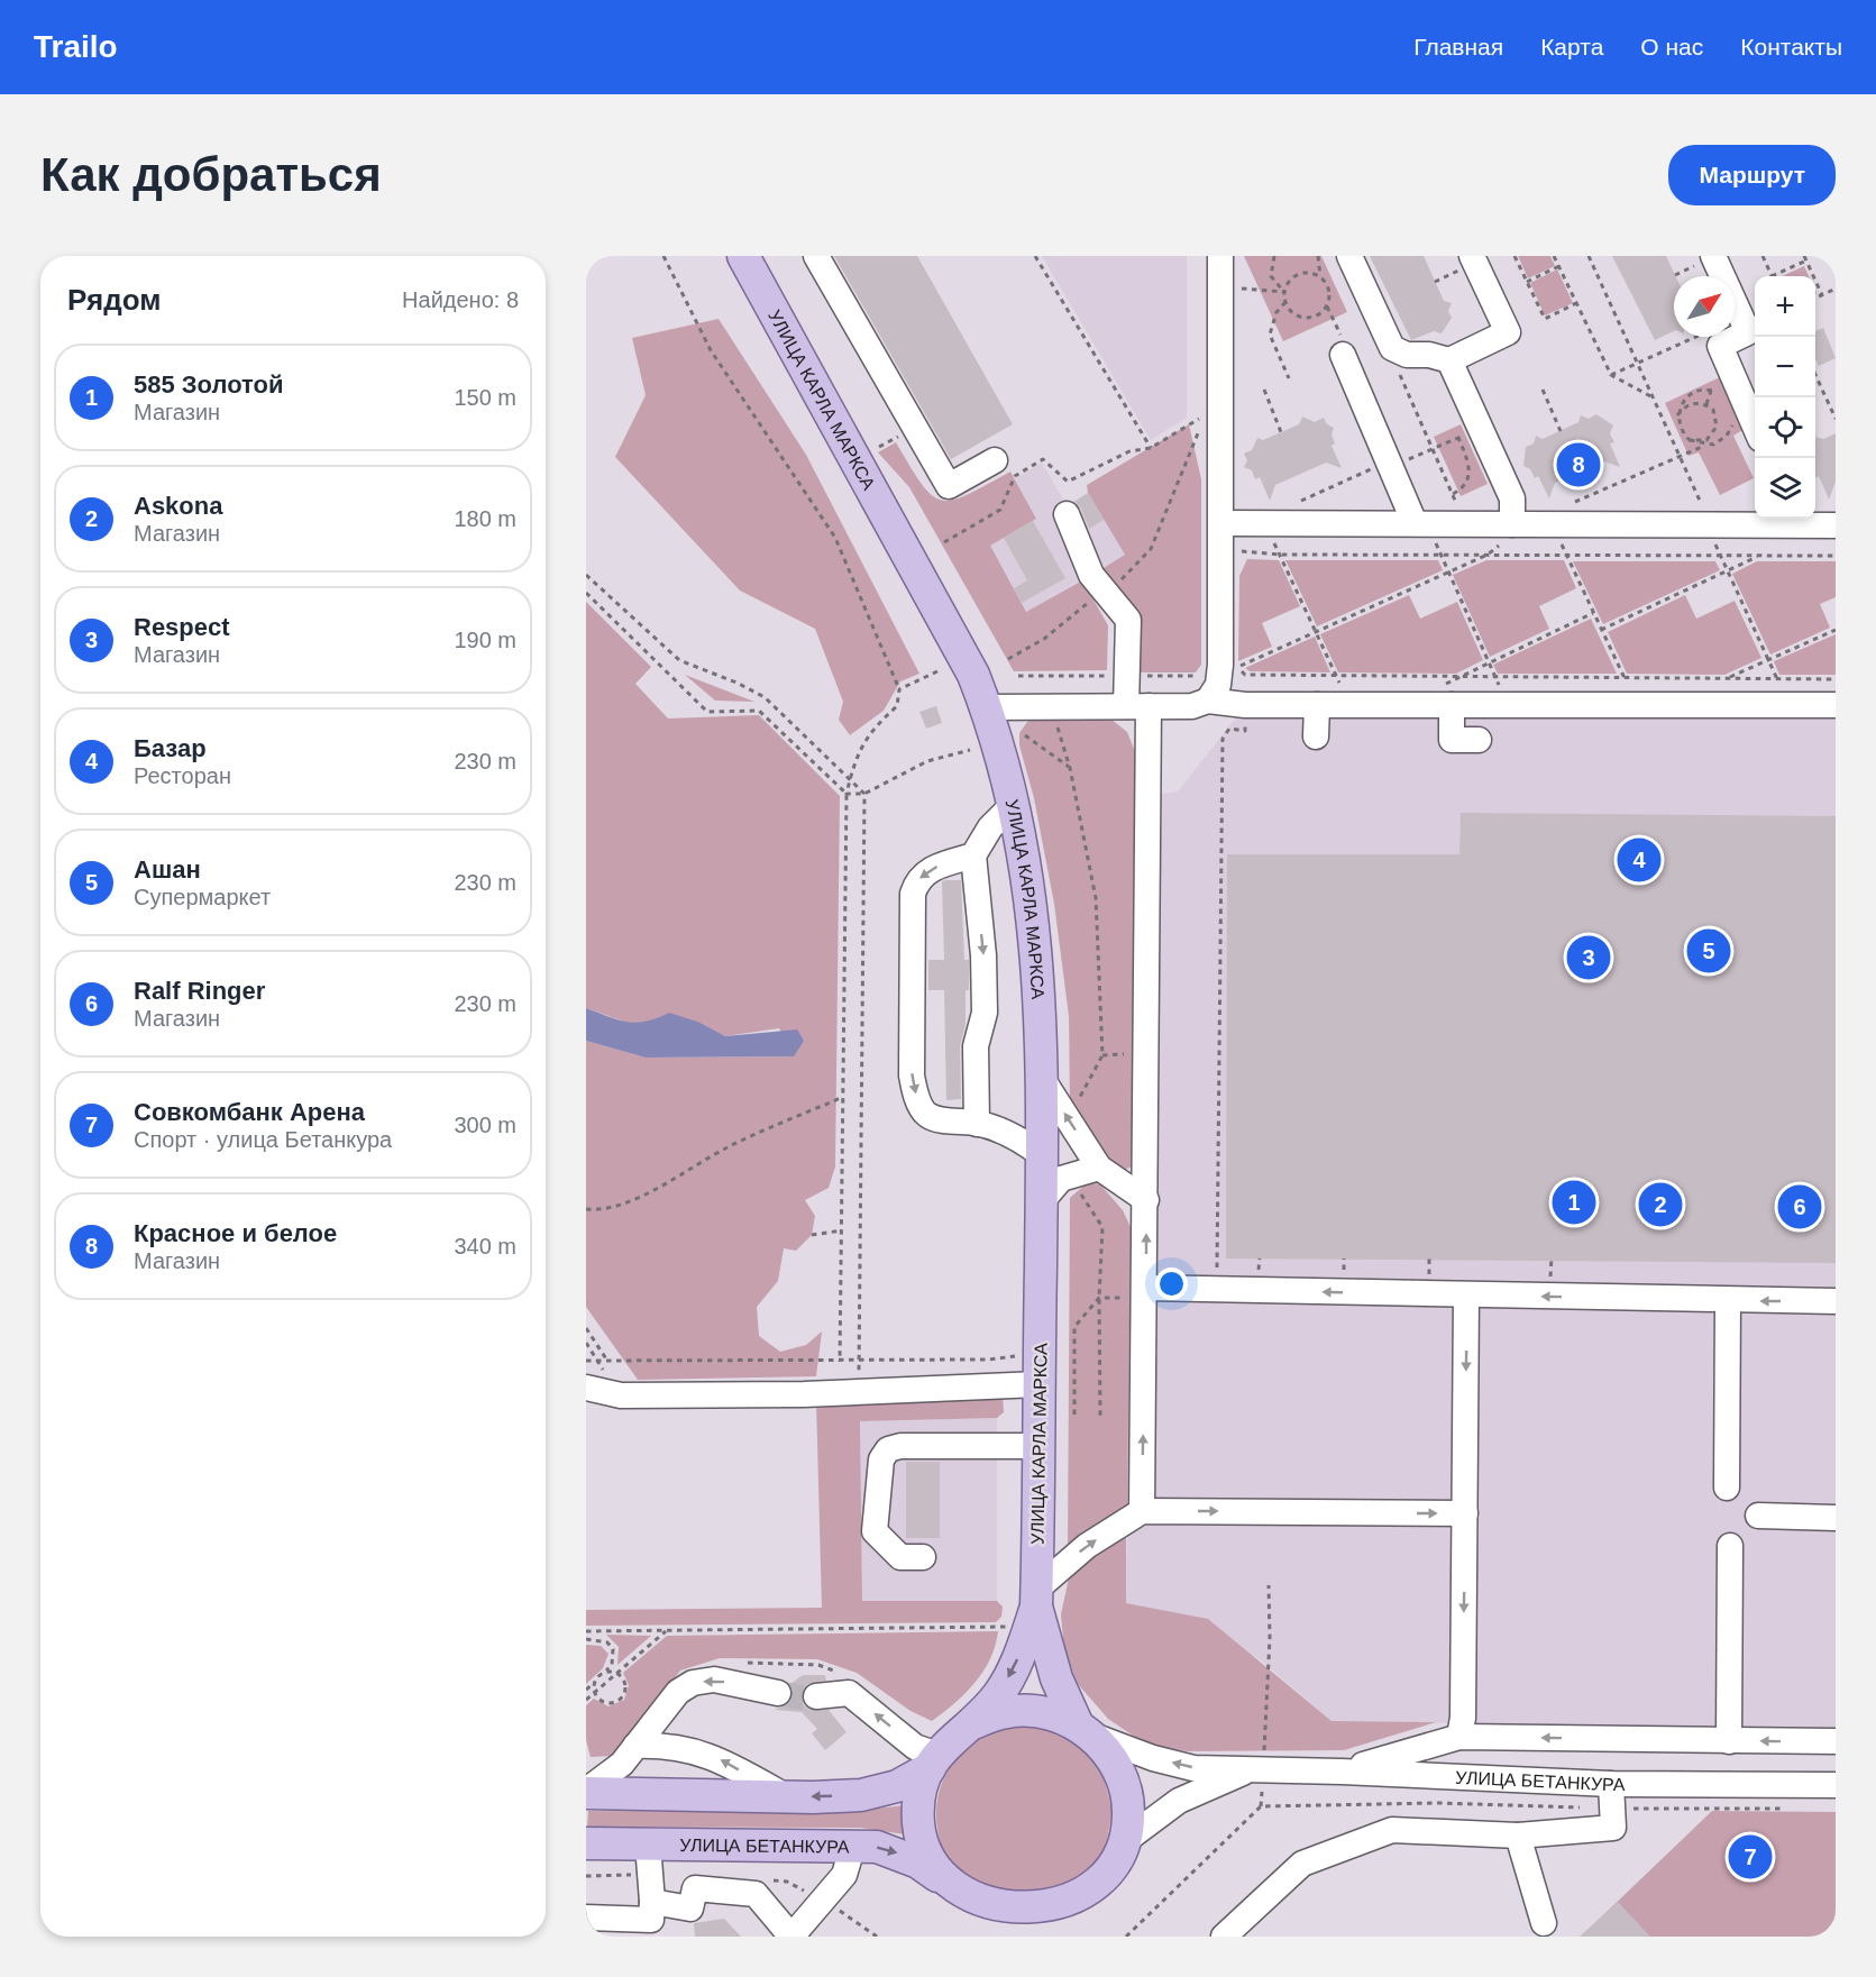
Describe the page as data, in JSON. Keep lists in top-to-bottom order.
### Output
{
  "streets": {
    "main road": ["УЛИЦА КАРЛА МАРКСА", "УЛИЦА БЕТАНКУРА"]
  },
  "north": "top right",
  "page": {
    "header": "Trailo",
    "nav": [
      "Главная",
      "Карта",
      "О нас",
      "Контакты"
    ],
    "buttons": "Маршрут",
    "title": "Как добраться",
    "heading": ["Рядом", "Найдено: 8"],
    "map_buttons": ["+", "−"],
    "list": [
      {
        "mark": "1",
        "name": "585 Золотой",
        "note": "Магазин",
        "value": "150 m"
      },
      {
        "mark": "2",
        "name": "Askona",
        "note": "Магазин",
        "value": "180 m"
      },
      {
        "mark": "3",
        "name": "Respect",
        "note": "Магазин",
        "value": "190 m"
      },
      {
        "mark": "4",
        "name": "Базар",
        "note": "Ресторан",
        "value": "230 m"
      },
      {
        "mark": "5",
        "name": "Ашан",
        "note": "Супермаркет",
        "value": "230 m"
      },
      {
        "mark": "6",
        "name": "Ralf Ringer",
        "note": "Магазин",
        "value": "230 m"
      },
      {
        "mark": "7",
        "name": "Совкомбанк Арена",
        "note": "Спорт · улица Бетанкура",
        "value": "300 m"
      },
      {
        "mark": "8",
        "name": "Красное и белое",
        "note": "Магазин",
        "value": "340 m"
      }
    ],
    "pins": [
      "8",
      "4",
      "5",
      "3",
      "1",
      "2",
      "6",
      "7"
    ]
  }
}
